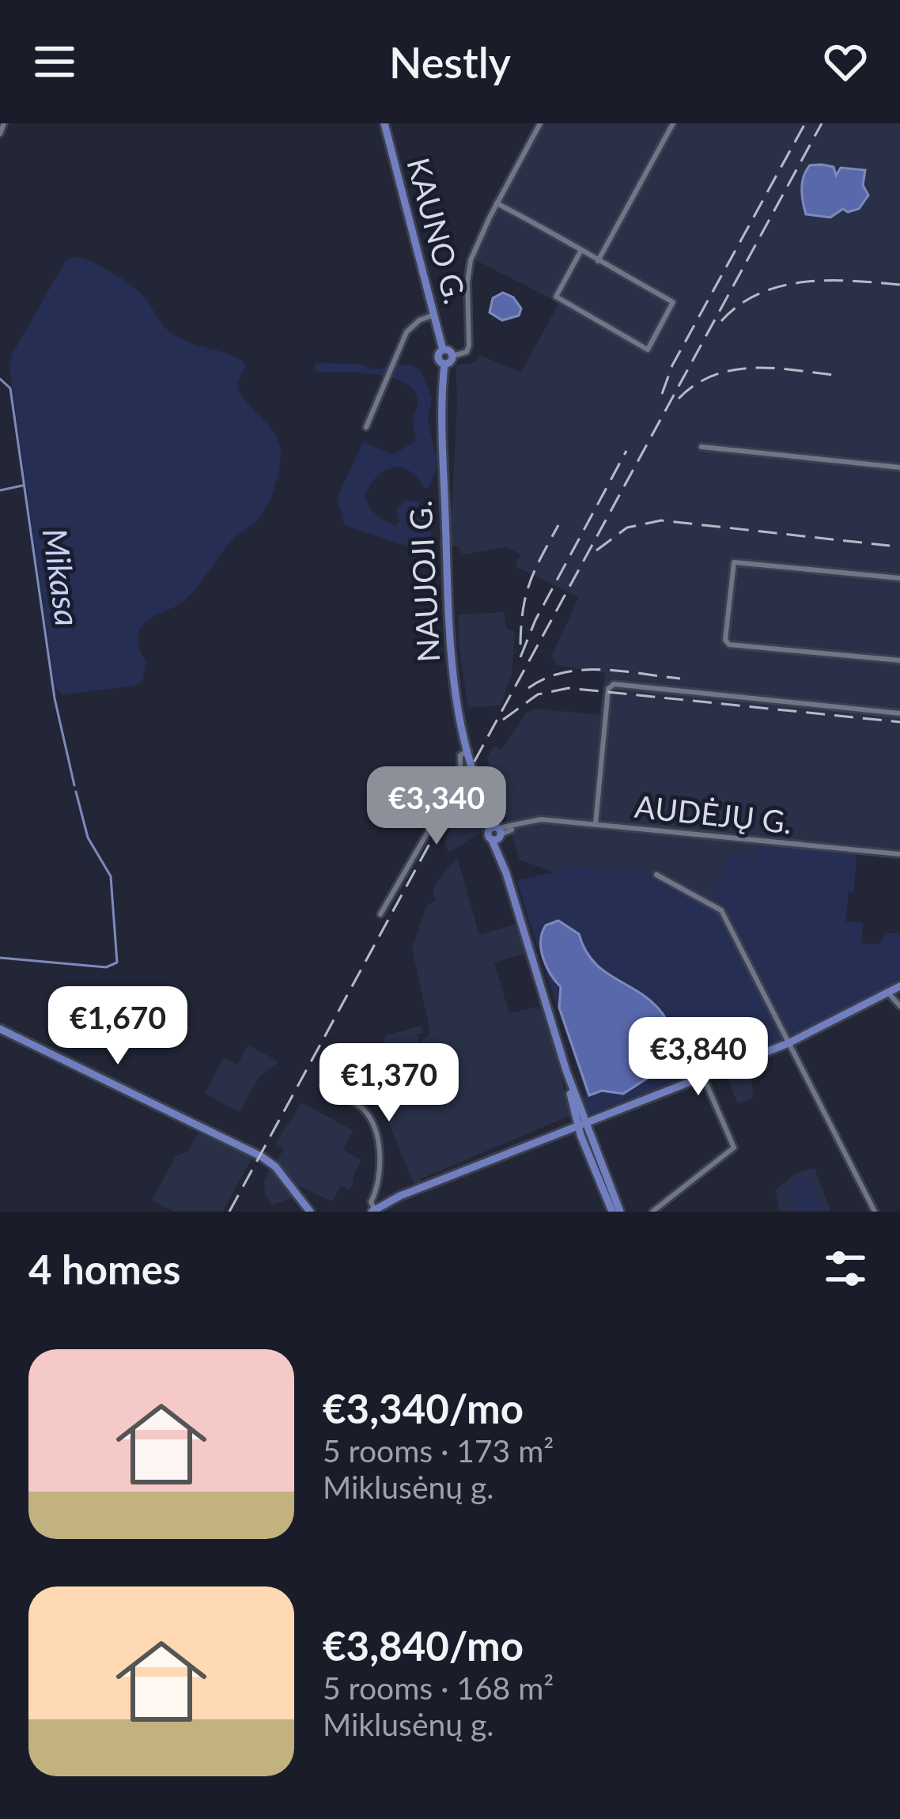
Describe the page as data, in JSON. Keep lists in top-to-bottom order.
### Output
{
  "streets": {
    "main road": ["KAUNO G.", "NAUJOJI G."],
    "street": ["AUDĖJŲ G."]
  },
  "crossings": [
    ["KAUNO G.", "NAUJOJI G."],
    ["NAUJOJI G.", "AUDĖJŲ G."]
  ],
  "water": ["Mikasa"],
  "page": {
    "header": "Nestly",
    "price": [
      "€3,340",
      "€1,670",
      "€3,840",
      "€1,370"
    ],
    "heading": "4 homes",
    "list": [
      {
        "name": "€3,340/mo",
        "note": "5 rooms · 173 m² · Miklusėnų g."
      },
      {
        "name": "€3,840/mo",
        "note": "5 rooms · 168 m² · Miklusėnų g."
      }
    ]
  }
}
